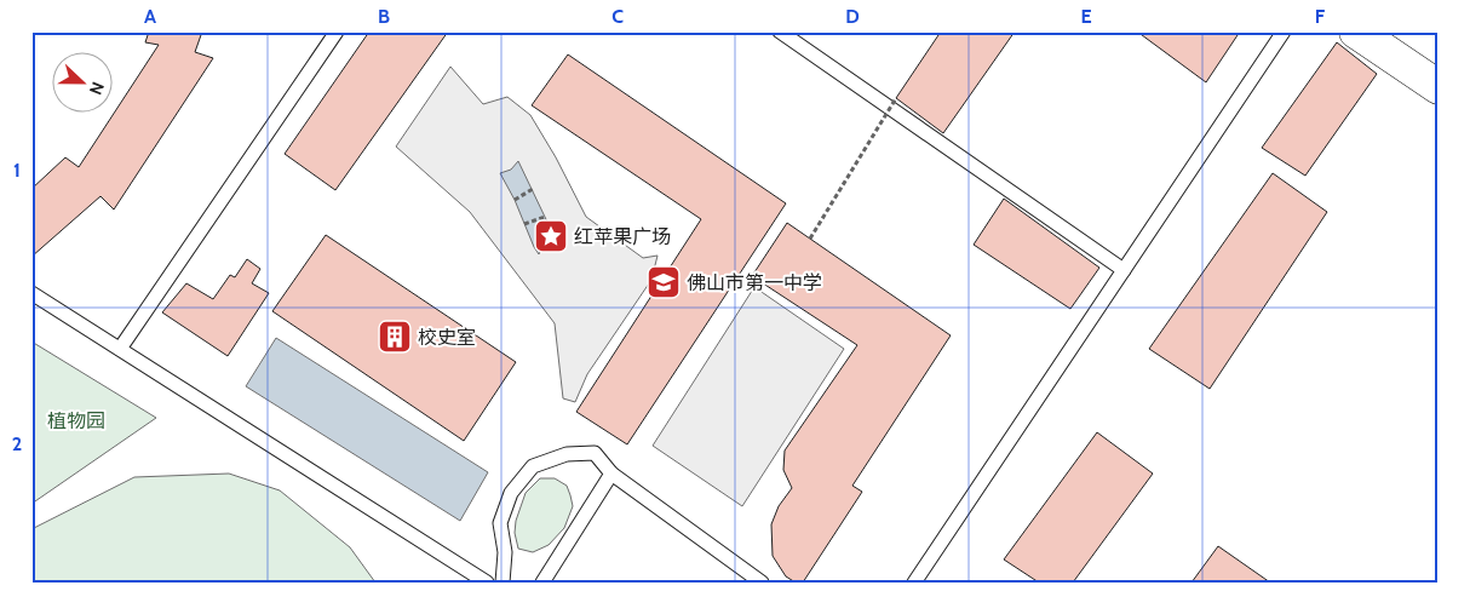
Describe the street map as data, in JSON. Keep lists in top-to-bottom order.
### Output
{
  "parks": ["植物园"],
  "places": {
    "place": ["红苹果广场"],
    "school or university": ["佛山市第一中学"],
    "building": ["校史室"]
  },
  "north": "right",
  "grid": {
    "columns": [
      "A",
      "B",
      "C",
      "D",
      "E",
      "F"
    ],
    "rows": ["1", "2"]
  }
}
